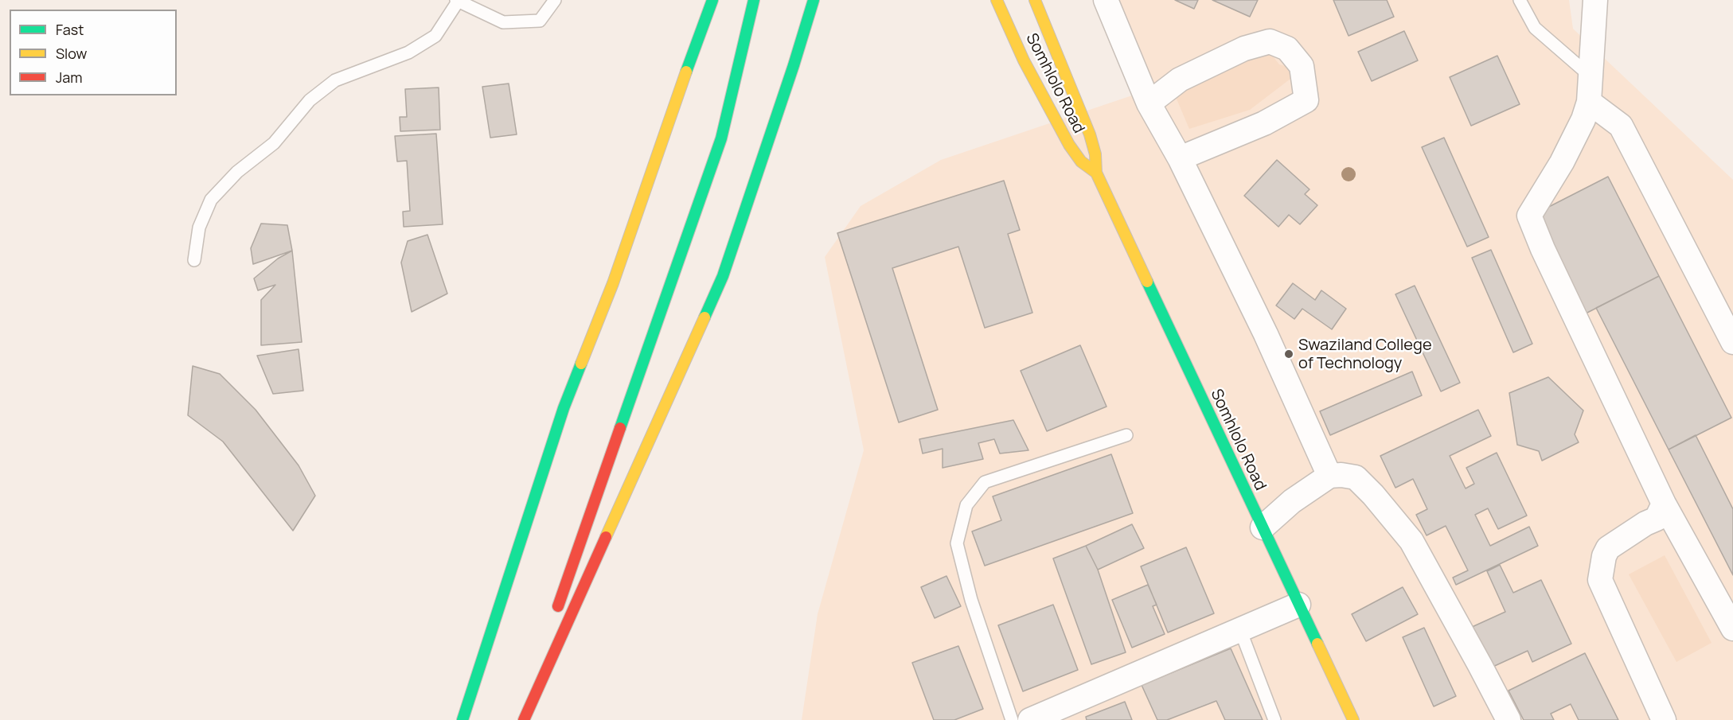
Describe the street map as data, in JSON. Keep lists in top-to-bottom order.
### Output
{
  "streets": {
    "main road": ["Somhlolo Road"]
  },
  "places": ["Swaziland College of Technology"],
  "legend": ["Fast", "Slow", "Jam"]
}
